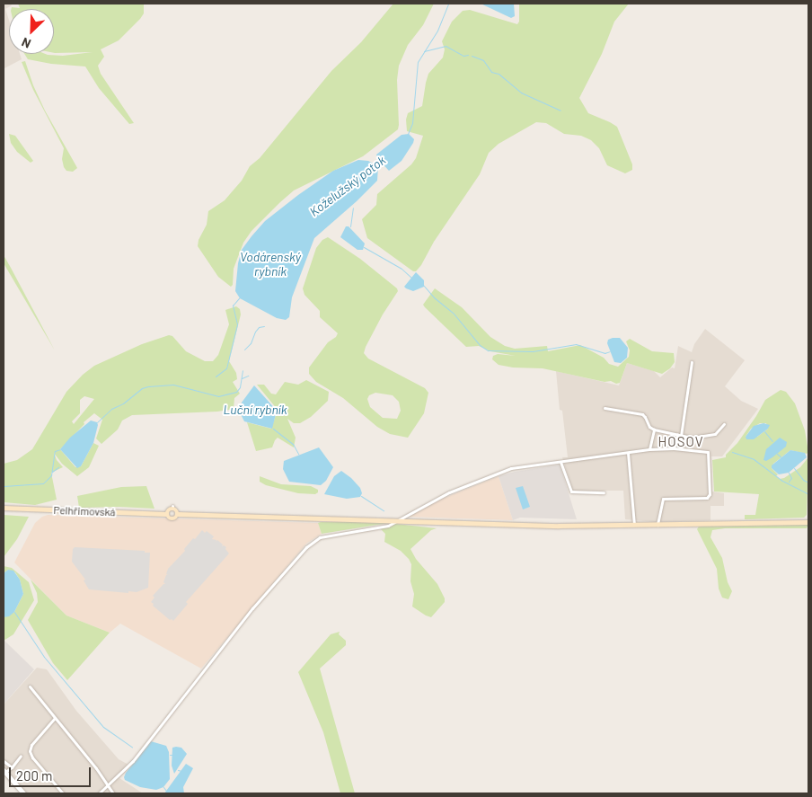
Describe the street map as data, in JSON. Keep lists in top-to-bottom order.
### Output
{
  "streets": {
    "main road": ["Pelhřimovská"]
  },
  "districts": ["HOSOV"],
  "water": ["Koželužský potok", "Vodárenský rybník", "Luční rybník"],
  "scale_bar": "200 m",
  "north": "bottom left"
}
